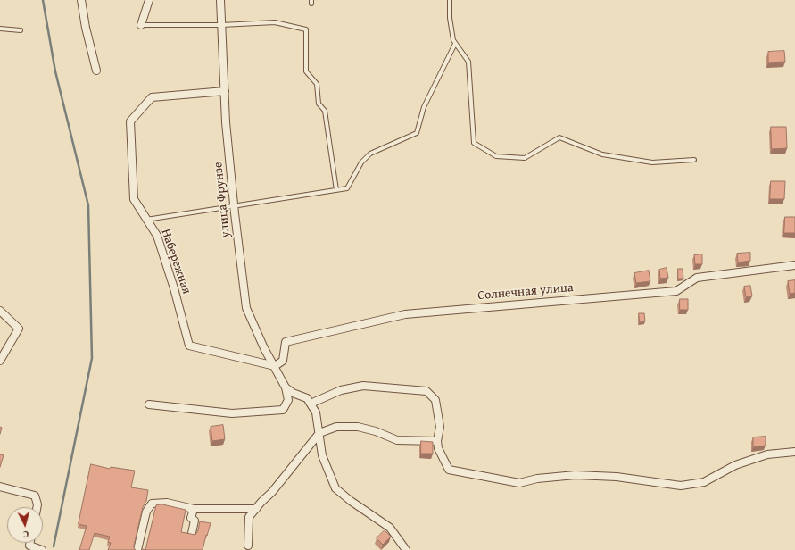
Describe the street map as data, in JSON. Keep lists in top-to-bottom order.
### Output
{
  "streets": {
    "street": ["улица Фрунзе", "Набережная", "Солнечная улица"]
  },
  "crossings": [
    ["улица Фрунзе", "Набережная"],
    ["улица Фрунзе", "Солнечная улица"],
    ["Набережная", "Солнечная улица"]
  ],
  "north": "bottom"
}
